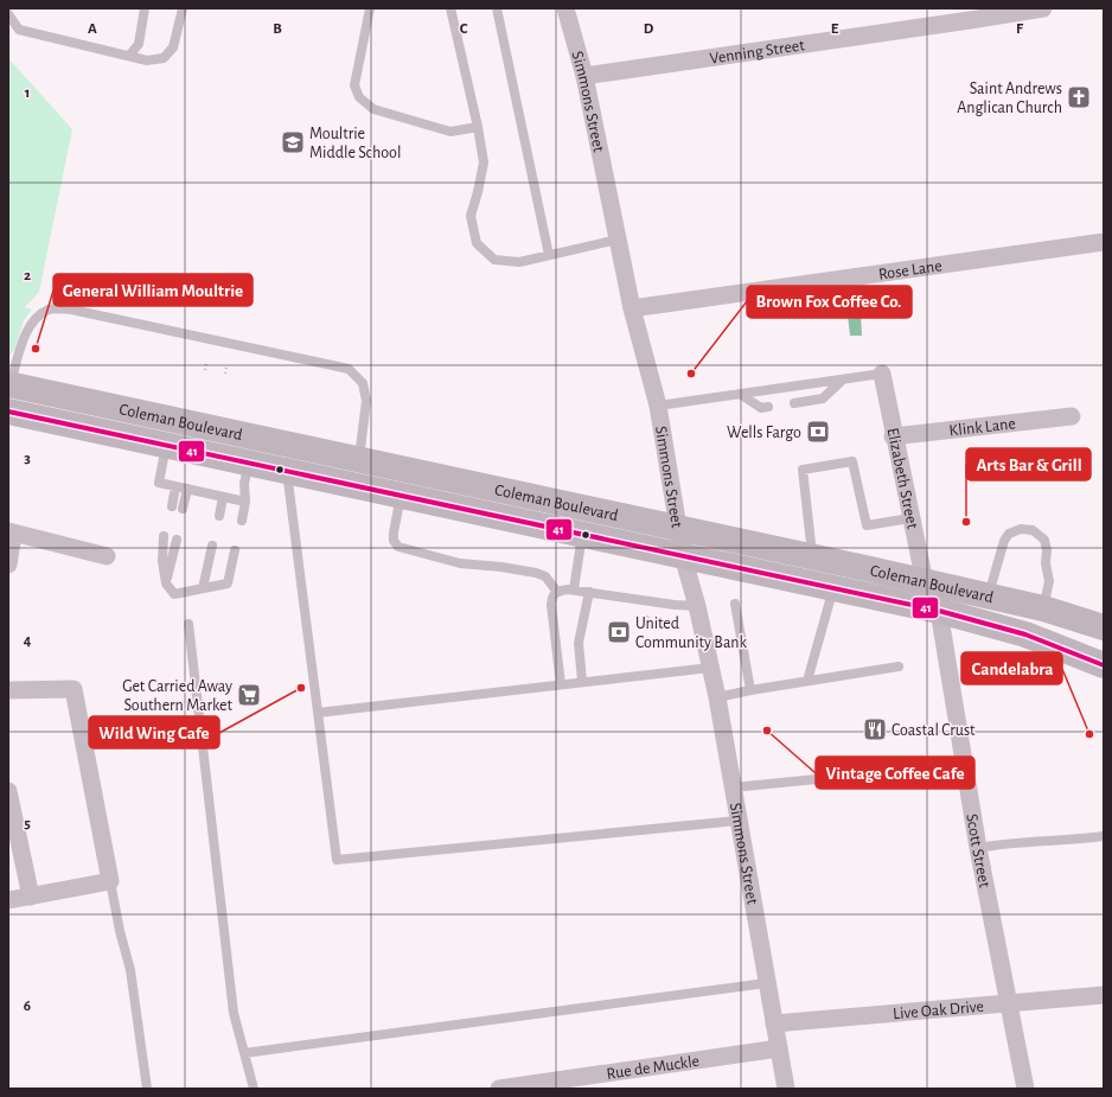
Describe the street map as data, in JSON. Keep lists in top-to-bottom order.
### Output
{
  "streets": {
    "main road": ["Coleman Boulevard"],
    "street": [
      "Venning Street",
      "Simmons Street",
      "Rose Lane",
      "Klink Lane",
      "Elizabeth Street",
      "Scott Street",
      "Live Oak Drive",
      "Rue de Muckle"
    ]
  },
  "crossings": [
    ["Venning Street", "Simmons Street"],
    ["Simmons Street", "Rose Lane"],
    ["Simmons Street", "Coleman Boulevard"],
    ["Simmons Street", "Live Oak Drive"],
    ["Simmons Street", "Rue de Muckle"],
    ["Coleman Boulevard", "Elizabeth Street"],
    ["Coleman Boulevard", "Scott Street"],
    ["Klink Lane", "Elizabeth Street"],
    ["Scott Street", "Live Oak Drive"]
  ],
  "places": {
    "church": ["Saint Andrews Anglican Church"],
    "school or university": ["Moultrie Middle School"],
    "other": [
      "General William Moultrie",
      "Brown Fox Coffee Co.",
      "Arts Bar & Grill",
      "Wild Wing Cafe",
      "Vintage Coffee Cafe",
      "Candelabra"
    ],
    "bank": ["Wells Fargo", "United Community Bank"],
    "supermarket": ["Get Carried Away Southern Market"],
    "restaurant": ["Coastal Crust"]
  },
  "lines": ["transit line 41"],
  "grid": {
    "columns": [
      "A",
      "B",
      "C",
      "D",
      "E",
      "F"
    ],
    "rows": [
      "1",
      "2",
      "3",
      "4",
      "5",
      "6"
    ]
  }
}
